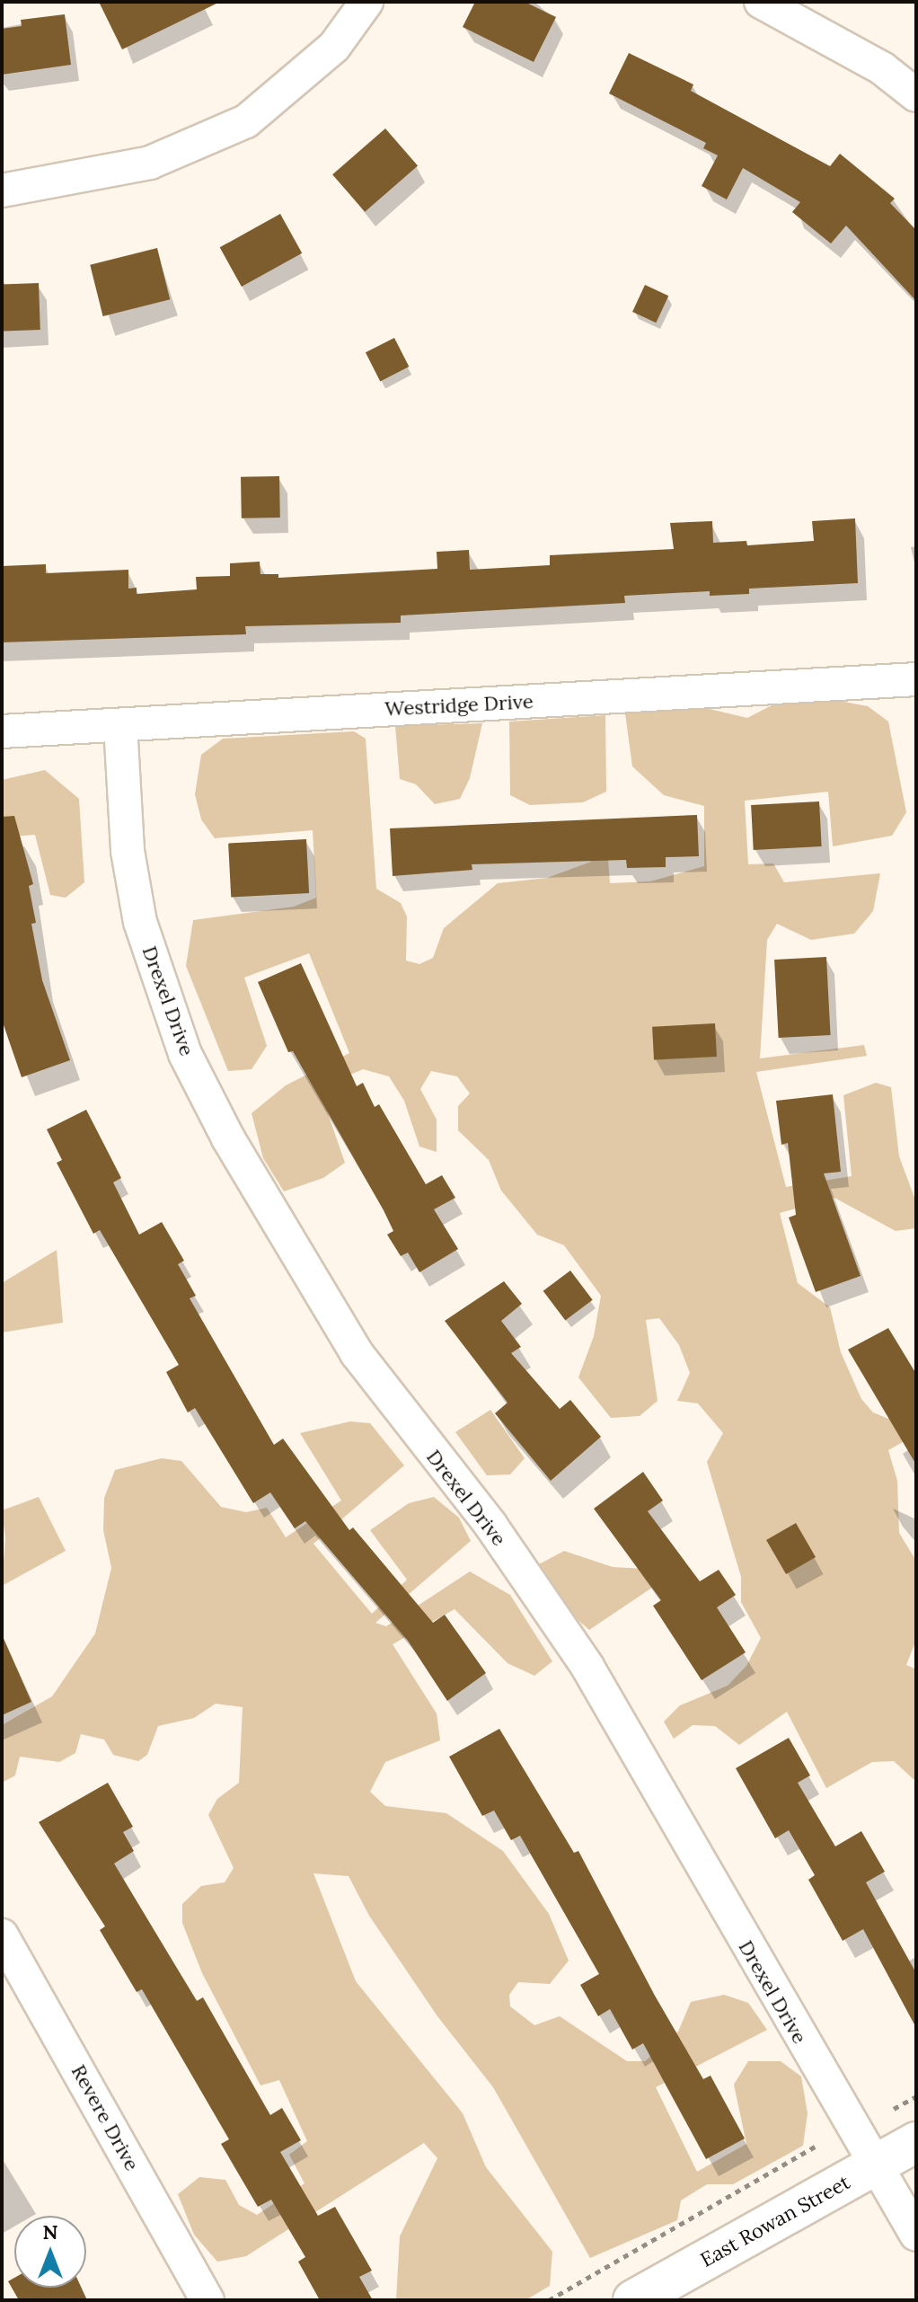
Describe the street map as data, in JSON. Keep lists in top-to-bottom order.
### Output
{
  "streets": {
    "street": [
      "Westridge Drive",
      "Drexel Drive",
      "Revere Drive",
      "East Rowan Street"
    ]
  },
  "crossings": [
    ["Westridge Drive", "Drexel Drive"],
    ["Drexel Drive", "East Rowan Street"]
  ],
  "north": "top"
}
